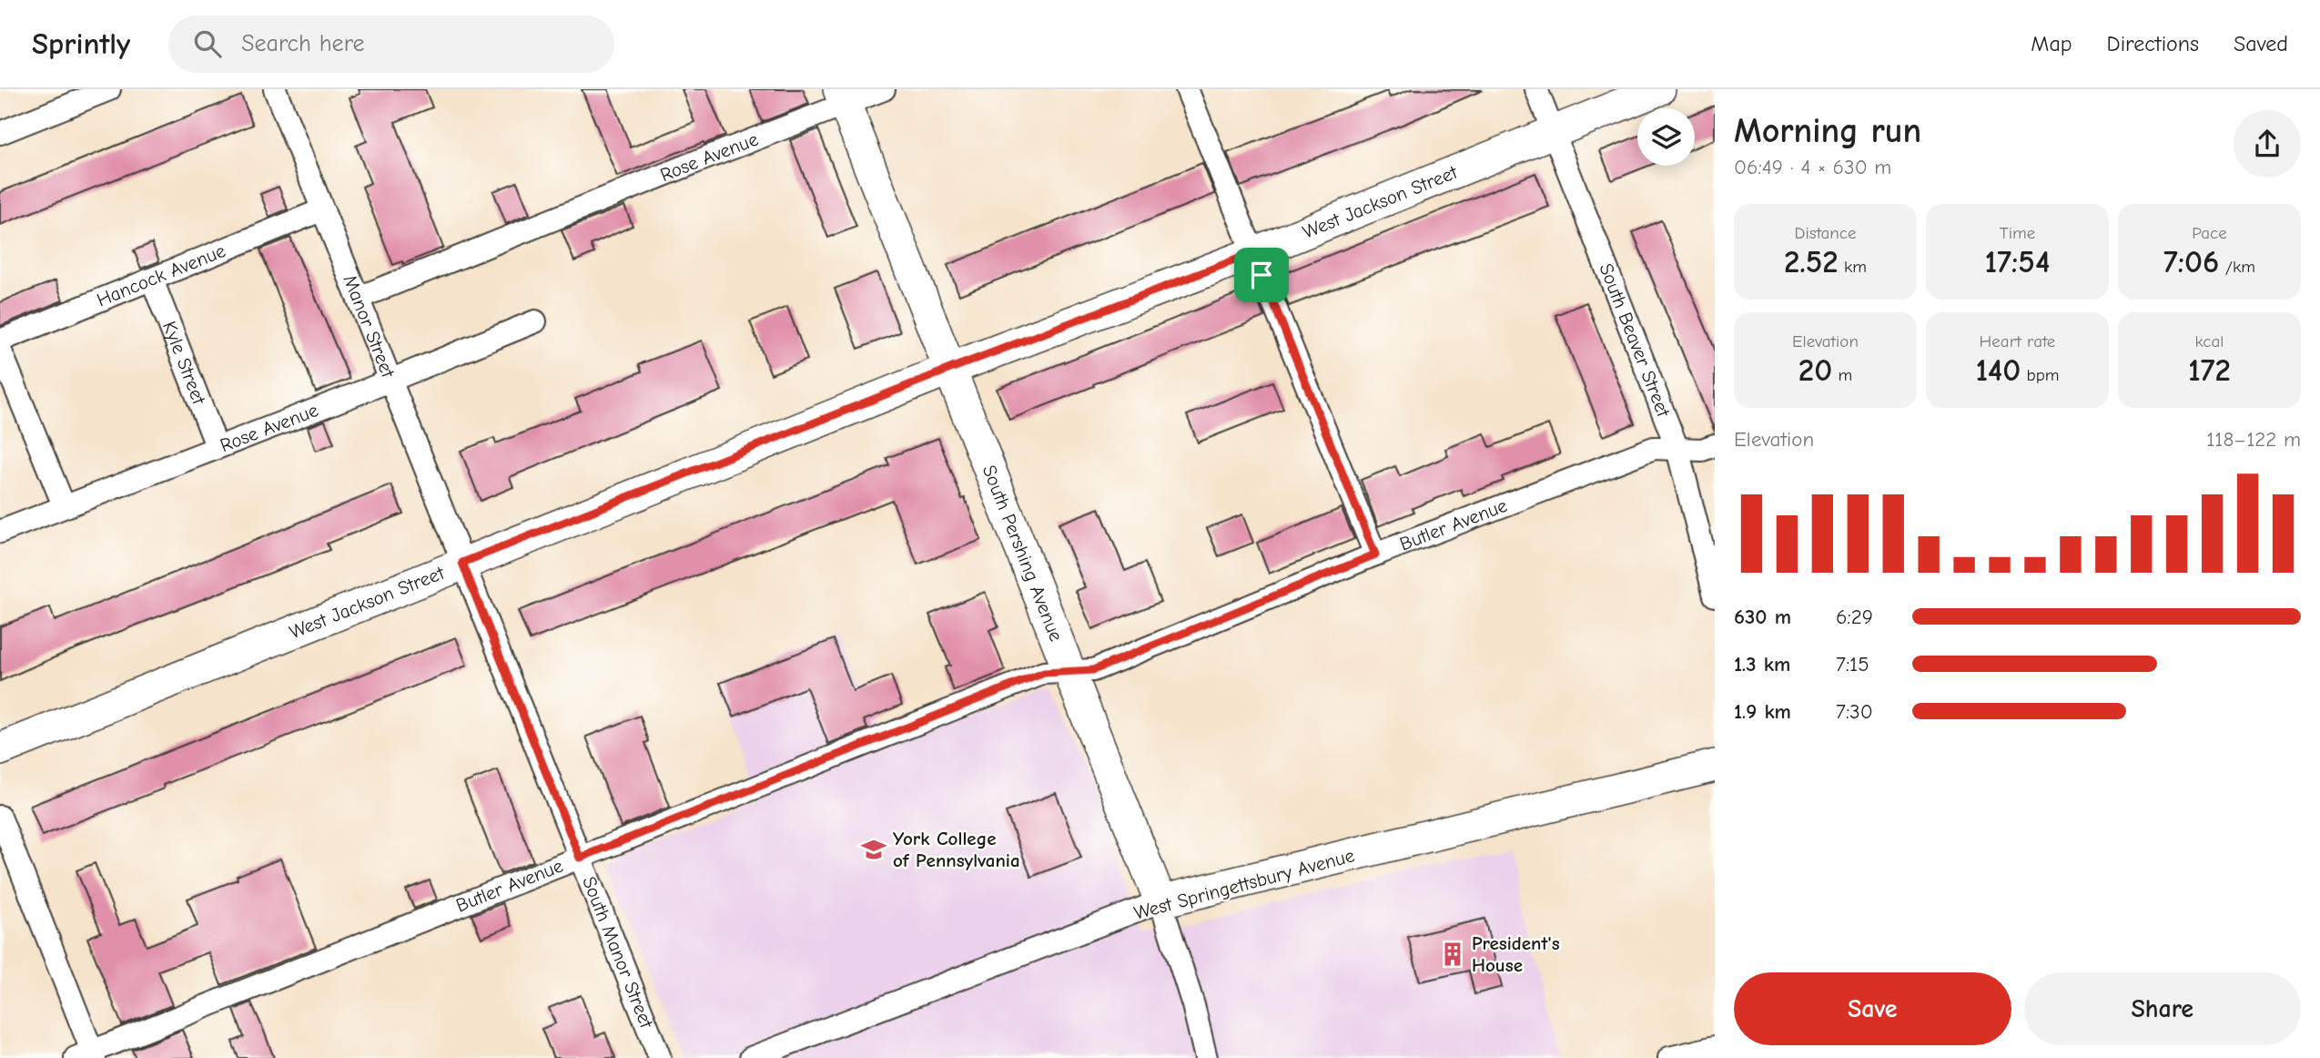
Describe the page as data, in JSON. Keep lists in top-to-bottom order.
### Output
{
  "streets": {
    "street": [
      "Rose Avenue",
      "West Jackson Street",
      "Hancock Avenue",
      "Manor Street",
      "South Beaver Street",
      "Kyle Street",
      "Butler Avenue",
      "South Pershing Avenue",
      "West Springettsbury Avenue",
      "South Manor Street"
    ]
  },
  "crossings": [
    ["Rose Avenue", "Manor Street"],
    ["Rose Avenue", "Kyle Street"],
    ["Rose Avenue", "South Pershing Avenue"],
    ["West Jackson Street", "Manor Street"],
    ["West Jackson Street", "South Beaver Street"],
    ["West Jackson Street", "South Pershing Avenue"],
    ["West Jackson Street", "South Manor Street"],
    ["Hancock Avenue", "Manor Street"],
    ["Hancock Avenue", "Kyle Street"],
    ["Manor Street", "South Manor Street"],
    ["South Beaver Street", "Butler Avenue"],
    ["Butler Avenue", "South Pershing Avenue"],
    ["Butler Avenue", "South Manor Street"],
    ["South Pershing Avenue", "West Springettsbury Avenue"]
  ],
  "places": {
    "school or university": ["York College of Pennsylvania"],
    "building": ["President's House"]
  },
  "page": {
    "header": "Sprintly",
    "search": "Search here",
    "nav": ["Map", "Directions", "Saved"],
    "heading": ["Morning run", "06:49 · 4 × 630 m"],
    "stats": [
      ["Distance", "2.52 km"],
      ["Time", "17:54"],
      ["Pace", "7:06 /km"],
      ["Elevation", "20 m"],
      ["Heart rate", "140 bpm"],
      ["kcal", "172"]
    ],
    "chart": ["Elevation", "118–122 m"],
    "list": [
      {
        "name": "630 m",
        "note": "6:29"
      },
      {
        "name": "1.3 km",
        "note": "7:15"
      },
      {
        "name": "1.9 km",
        "note": "7:30"
      }
    ],
    "buttons": ["Save", "Share"]
  }
}
